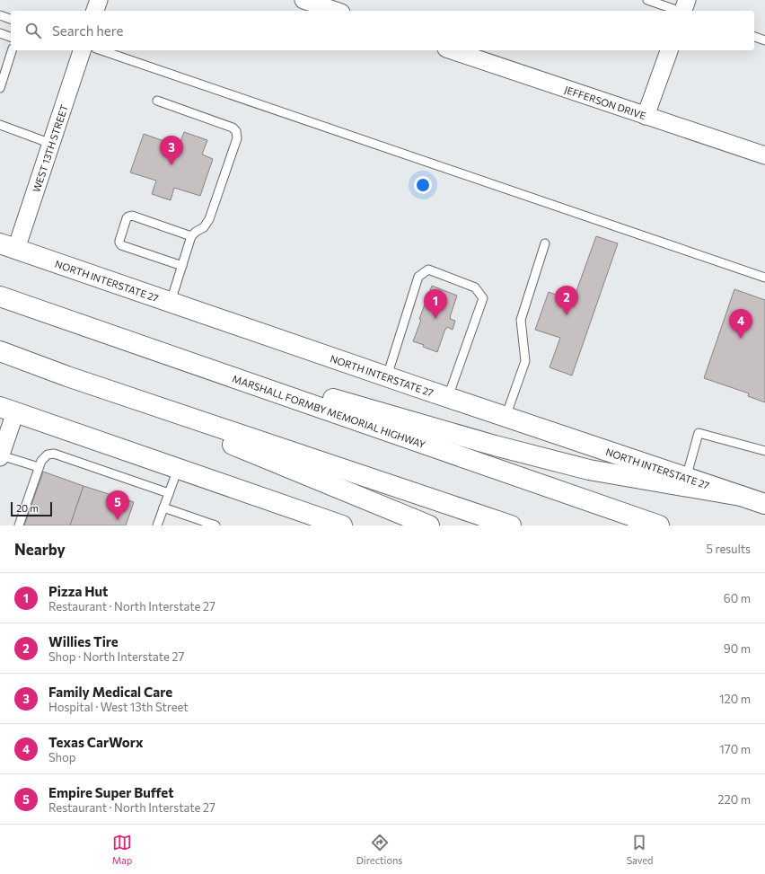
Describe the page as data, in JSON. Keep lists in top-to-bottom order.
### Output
{
  "streets": {
    "main road": ["NORTH INTERSTATE 27", "MARSHALL FORMBY MEMORIAL HIGHWAY"],
    "street": ["JEFFERSON DRIVE", "WEST 13TH STREET"]
  },
  "crossings": [
    ["WEST 13TH STREET", "NORTH INTERSTATE 27"]
  ],
  "scale_bar": "20 m",
  "page": {
    "search": "Search here",
    "pins": [
      "3",
      "2",
      "1",
      "4",
      "5"
    ],
    "scale": "20 m",
    "heading": ["Nearby", "5 results"],
    "list": [
      {
        "mark": "1",
        "name": "Pizza Hut",
        "note": "Restaurant · North Interstate 27",
        "value": "60 m"
      },
      {
        "mark": "2",
        "name": "Willies Tire",
        "note": "Shop · North Interstate 27",
        "value": "90 m"
      },
      {
        "mark": "3",
        "name": "Family Medical Care",
        "note": "Hospital · West 13th Street",
        "value": "120 m"
      },
      {
        "mark": "4",
        "name": "Texas CarWorx",
        "note": "Shop",
        "value": "170 m"
      },
      {
        "mark": "5",
        "name": "Empire Super Buffet",
        "note": "Restaurant · North Interstate 27",
        "value": "220 m"
      }
    ],
    "nav": ["Map", "Directions", "Saved"]
  }
}
